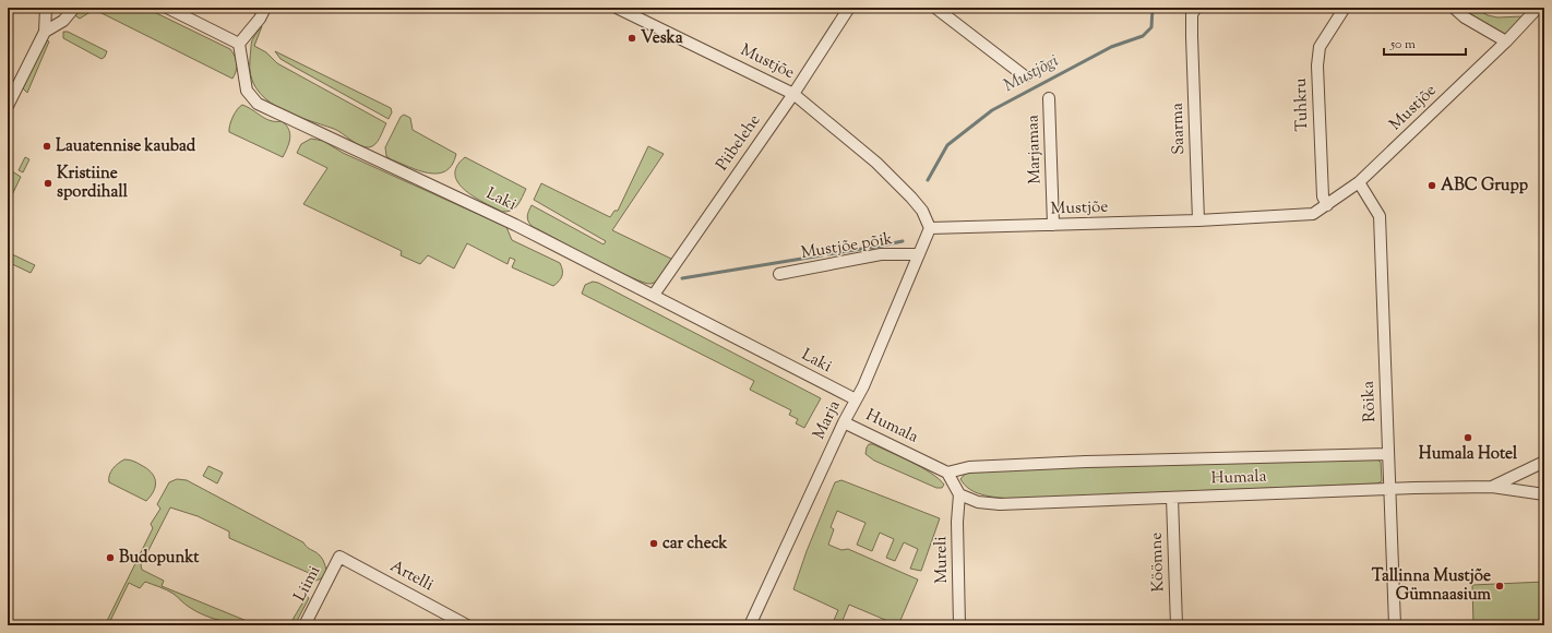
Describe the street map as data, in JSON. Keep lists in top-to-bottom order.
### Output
{
  "streets": {
    "street": [
      "Mustjõe",
      "Tuhkru",
      "Saarma",
      "Piibelehe",
      "Marjamaa",
      "Laki",
      "Mustjõe põik",
      "Rõika",
      "Marja",
      "Humala",
      "Mureli",
      "Köömne",
      "Artelli",
      "Liimi"
    ]
  },
  "crossings": [
    ["Mustjõe", "Tuhkru"],
    ["Mustjõe", "Saarma"],
    ["Mustjõe", "Piibelehe"],
    ["Mustjõe", "Marjamaa"],
    ["Mustjõe", "Rõika"],
    ["Mustjõe", "Marja"],
    ["Piibelehe", "Laki"],
    ["Laki", "Marja"],
    ["Mustjõe põik", "Marja"],
    ["Rõika", "Humala"],
    ["Marja", "Humala"],
    ["Humala", "Mureli"],
    ["Humala", "Köömne"],
    ["Artelli", "Liimi"]
  ],
  "water": ["Mustjõgi"],
  "places": [
    "Veska",
    "Lauatennise kaubad",
    "Kristiine spordihall",
    "ABC Grupp",
    "Humala Hotel",
    "car check",
    "Budopunkt",
    "Tallinna Mustjõe Gümnaasium"
  ],
  "scale_bar": "50 m"
}
